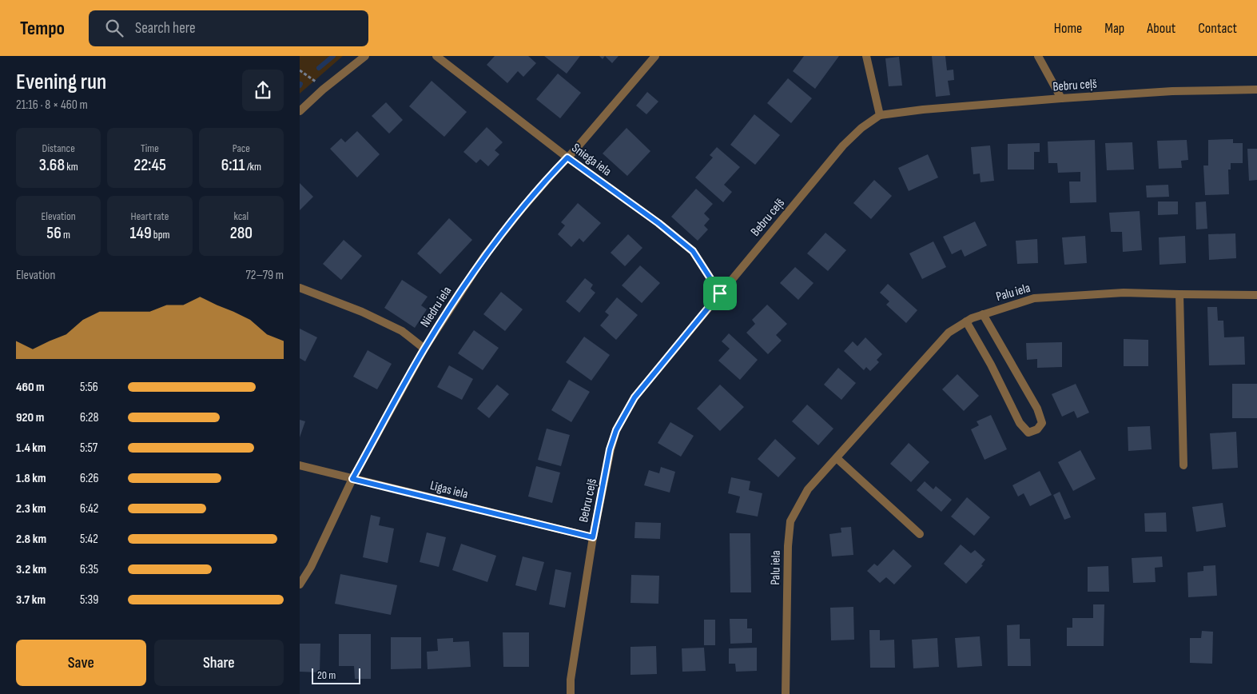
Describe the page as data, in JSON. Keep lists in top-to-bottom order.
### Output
{
  "streets": {
    "street": [
      "Bebru ceļš",
      "Sniega iela",
      "Palu iela",
      "Niedru iela",
      "Līgas iela"
    ]
  },
  "crossings": [
    ["Bebru ceļš", "Sniega iela"],
    ["Bebru ceļš", "Līgas iela"],
    ["Sniega iela", "Niedru iela"],
    ["Niedru iela", "Līgas iela"]
  ],
  "scale_bar": "20 m",
  "page": {
    "header": "Tempo",
    "search": "Search here",
    "nav": [
      "Home",
      "Map",
      "About",
      "Contact"
    ],
    "heading": ["Evening run", "21:16 · 8 × 460 m"],
    "stats": [
      ["Distance", "3.68 km"],
      ["Time", "22:45"],
      ["Pace", "6:11 /km"],
      ["Elevation", "56 m"],
      ["Heart rate", "149 bpm"],
      ["kcal", "280"]
    ],
    "chart": ["Elevation", "72–79 m"],
    "list": [
      {
        "name": "460 m",
        "note": "5:56"
      },
      {
        "name": "920 m",
        "note": "6:28"
      },
      {
        "name": "1.4 km",
        "note": "5:57"
      },
      {
        "name": "1.8 km",
        "note": "6:26"
      },
      {
        "name": "2.3 km",
        "note": "6:42"
      },
      {
        "name": "2.8 km",
        "note": "5:42"
      },
      {
        "name": "3.2 km",
        "note": "6:35"
      },
      {
        "name": "3.7 km",
        "note": "5:39"
      }
    ],
    "buttons": ["Save", "Share"],
    "scale": "20 m"
  }
}
